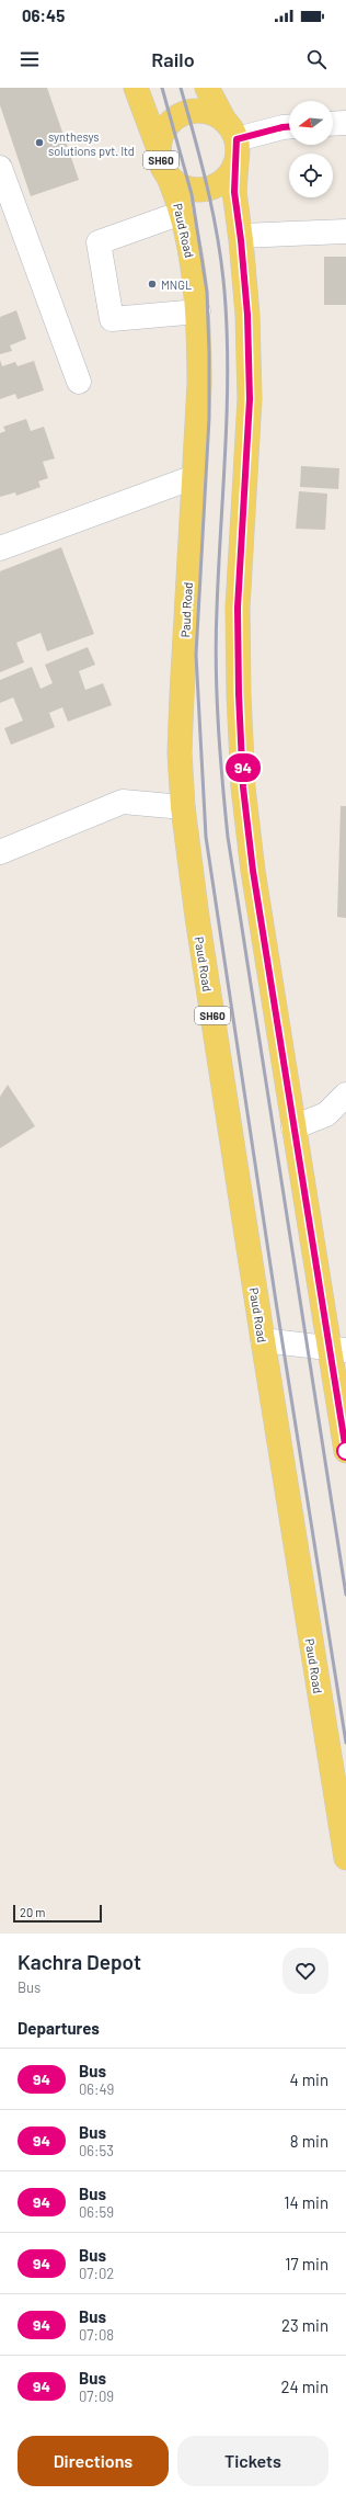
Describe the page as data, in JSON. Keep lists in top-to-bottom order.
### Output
{
  "streets": {
    "main road": ["SH60", "Paud Road"]
  },
  "crossings": [
    ["SH60", "Paud Road"]
  ],
  "places": ["synthesys solutions pvt. ltd", "MNGL"],
  "lines": ["bus line 94"],
  "scale_bar": "20 m",
  "north": "left",
  "page": {
    "status": "06:45",
    "header": "Railo",
    "on_map": "94",
    "scale": "20 m",
    "heading": [
      ["Kachra Depot", "Bus"],
      "Departures"
    ],
    "list": [
      {
        "mark": "94",
        "name": "Bus",
        "note": "06:49",
        "value": "4 min"
      },
      {
        "mark": "94",
        "name": "Bus",
        "note": "06:53",
        "value": "8 min"
      },
      {
        "mark": "94",
        "name": "Bus",
        "note": "06:59",
        "value": "14 min"
      },
      {
        "mark": "94",
        "name": "Bus",
        "note": "07:02",
        "value": "17 min"
      },
      {
        "mark": "94",
        "name": "Bus",
        "note": "07:08",
        "value": "23 min"
      },
      {
        "mark": "94",
        "name": "Bus",
        "note": "07:09",
        "value": "24 min"
      }
    ],
    "buttons": ["Directions", "Tickets"]
  }
}
